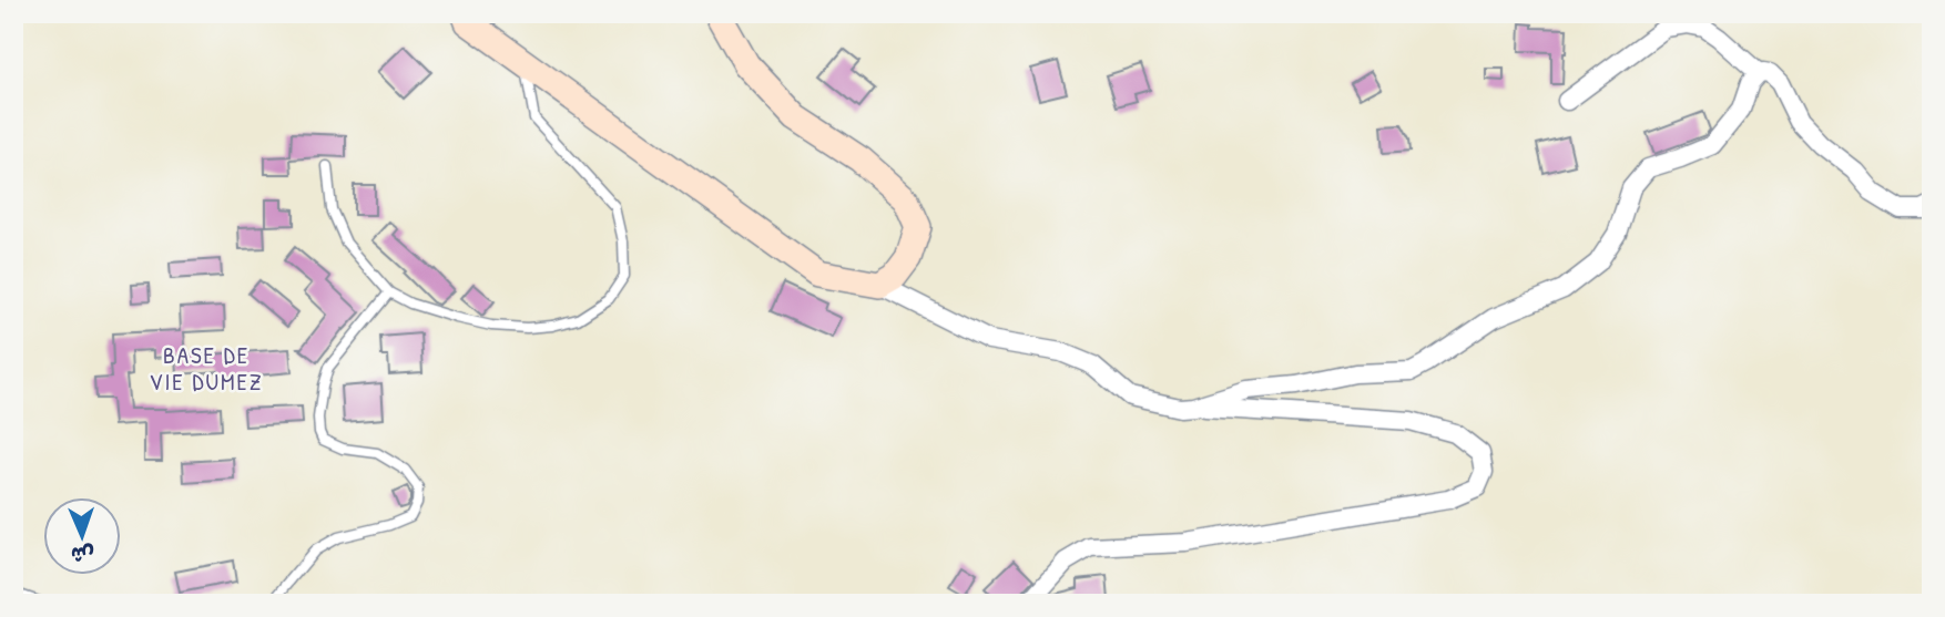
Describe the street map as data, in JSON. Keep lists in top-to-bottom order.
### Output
{
  "districts": ["BASE DE VIE DUMEZ"],
  "north": "bottom"
}
